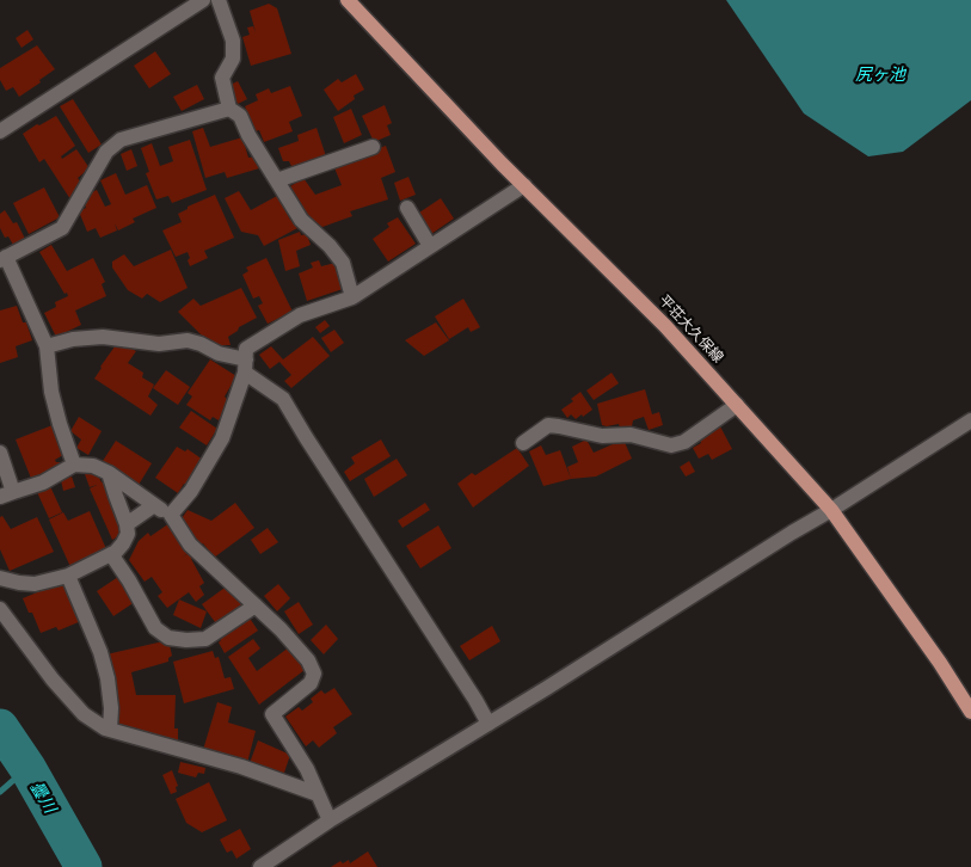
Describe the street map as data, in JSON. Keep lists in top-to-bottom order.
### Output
{
  "streets": {
    "main road": ["平荘大久保線"]
  },
  "water": ["尻ヶ池", "曇川"]
}
